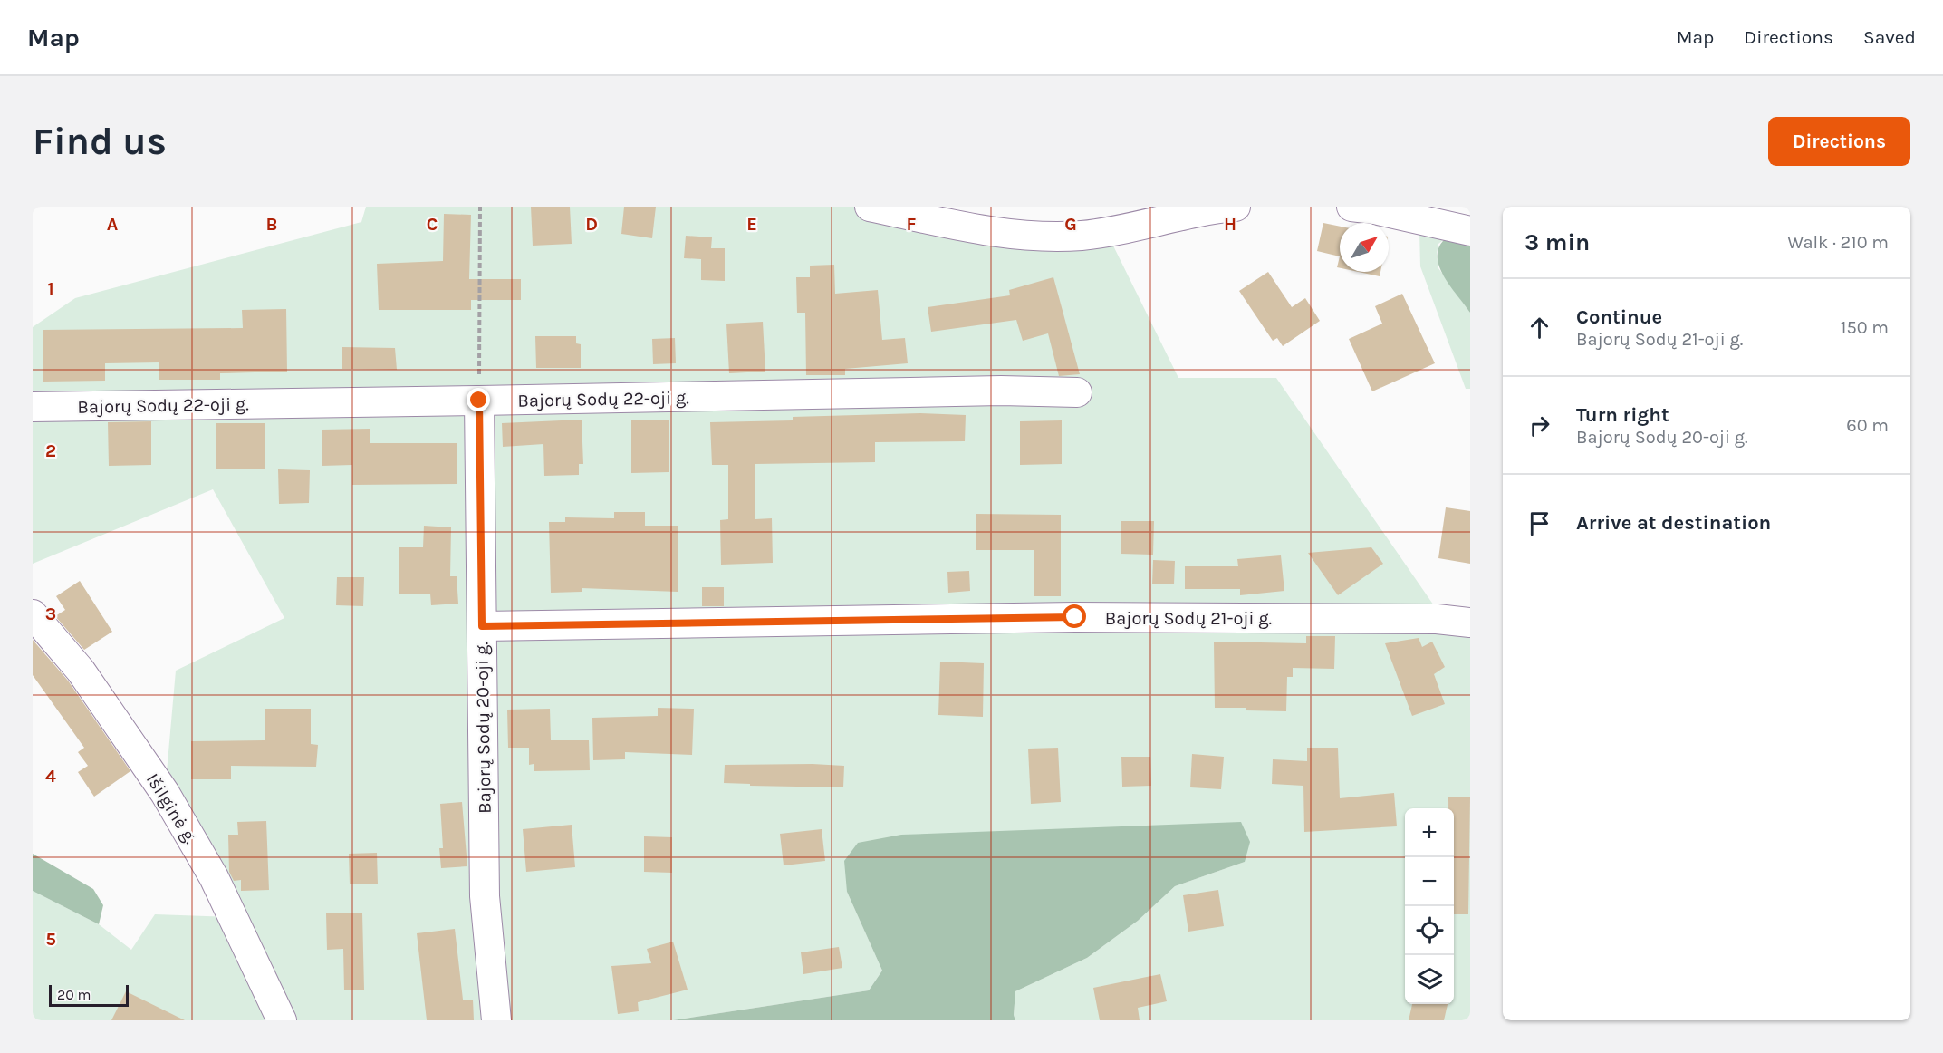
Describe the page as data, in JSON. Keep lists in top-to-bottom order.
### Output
{
  "streets": {
    "street": [
      "Bajorų Sodų 22-oji g.",
      "Bajorų Sodų 21-oji g.",
      "Bajorų Sodų 20-oji g.",
      "Išilginė g."
    ]
  },
  "crossings": [
    ["Bajorų Sodų 22-oji g.", "Bajorų Sodų 20-oji g."],
    ["Bajorų Sodų 21-oji g.", "Bajorų Sodų 20-oji g."]
  ],
  "scale_bar": "20 m",
  "north": "top right",
  "page": {
    "header": "Map",
    "nav": ["Map", "Directions", "Saved"],
    "buttons": "Directions",
    "title": "Find us",
    "heading": ["3 min", "Walk · 210 m"],
    "list": [
      ["Continue", "Bajorų Sodų 21-oji g.", "150 m"],
      ["Turn right", "Bajorų Sodų 20-oji g.", "60 m"],
      "Arrive at destination"
    ],
    "map_buttons": ["+", "−"],
    "scale": "20 m"
  },
  "grid": {
    "columns": [
      "A",
      "B",
      "C",
      "D",
      "E",
      "F",
      "G",
      "H"
    ],
    "rows": [
      "1",
      "2",
      "3",
      "4",
      "5"
    ]
  }
}
